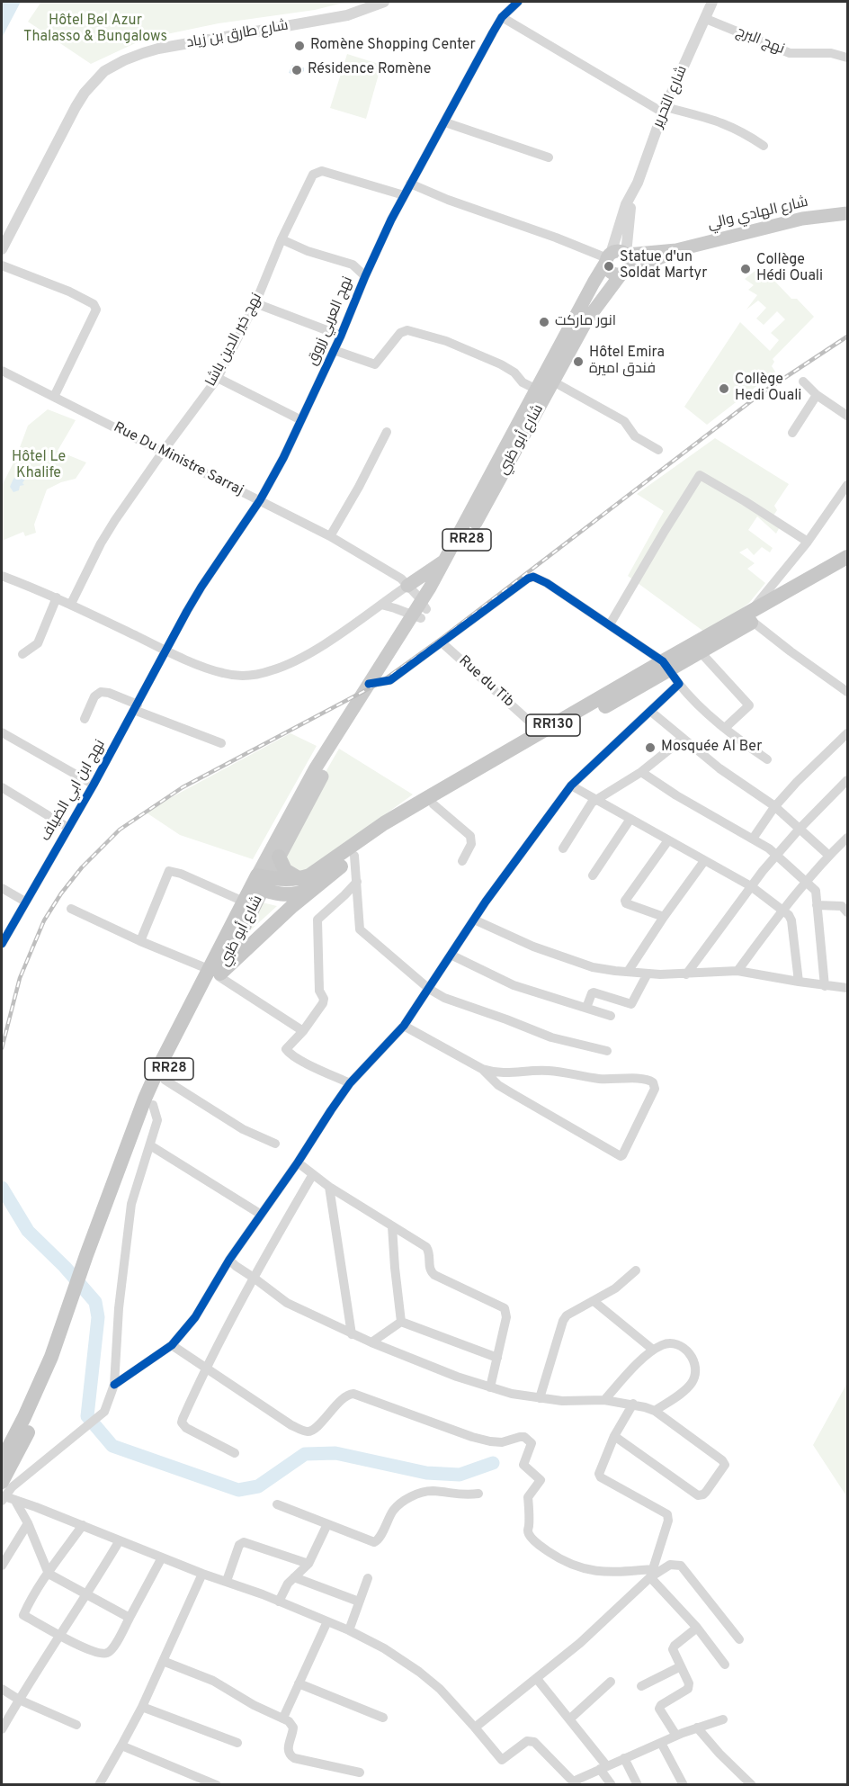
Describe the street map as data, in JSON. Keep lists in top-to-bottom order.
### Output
{
  "streets": {
    "highway": ["شارع أبو ظبي", "RR28", "RR130"],
    "main road": ["شارع الهادي والي"],
    "street": [
      "شارع طارق بن زياد",
      "نهج البرج",
      "شارع التحرير",
      "نهج العربي زروق",
      "نهج خير الدين باشا",
      "Rue Du Ministre Sarraj",
      "Rue du Tib",
      "نهج ابن ابي الضياف"
    ]
  },
  "crossings": [
    ["نهج البرج", "شارع التحرير"],
    ["شارع التحرير", "شارع الهادي والي"],
    ["شارع التحرير", "شارع أبو ظبي"],
    ["شارع الهادي والي", "شارع أبو ظبي"],
    ["نهج العربي زروق", "نهج خير الدين باشا"],
    ["نهج العربي زروق", "Rue Du Ministre Sarraj"],
    ["نهج العربي زروق", "نهج ابن ابي الضياف"],
    ["نهج خير الدين باشا", "Rue Du Ministre Sarraj"],
    ["شارع أبو ظبي", "Rue Du Ministre Sarraj"],
    ["شارع أبو ظبي", "RR28"],
    ["شارع أبو ظبي", "RR130"]
  ],
  "parks": ["Hôtel Bel Azur Thalasso & Bungalows", "Hôtel Le Khalife"],
  "places": [
    "Romène Shopping Center",
    "Résidence Romène",
    "Statue d'un Soldat Martyr",
    "Collège Hédi Ouali",
    "انور ماركت",
    "Hôtel Emira فندق اميرة",
    "Collège Hedi Ouali",
    "Mosquée Al Ber"
  ]
}
